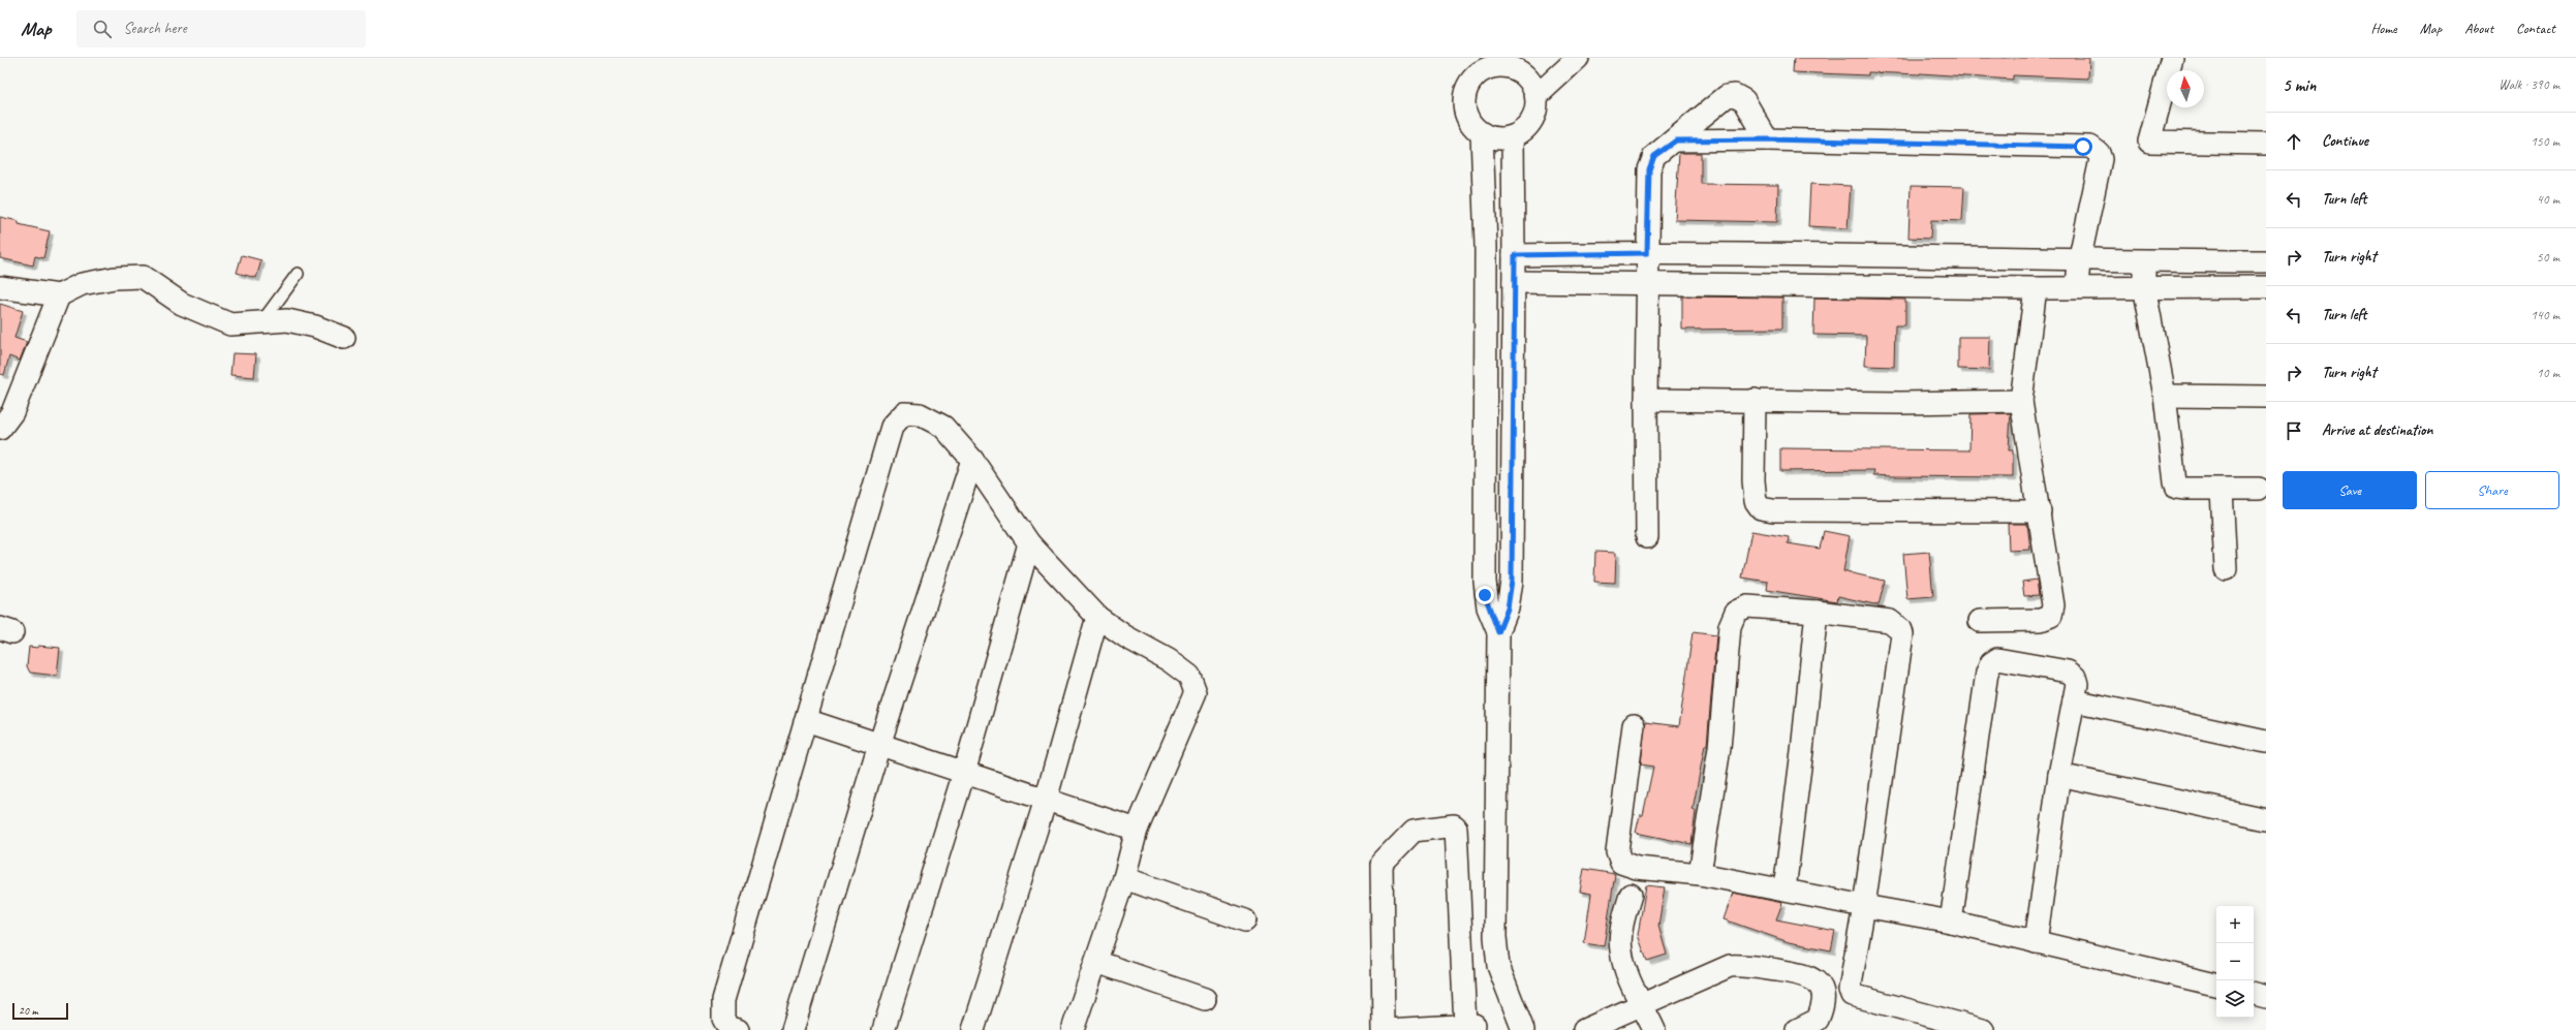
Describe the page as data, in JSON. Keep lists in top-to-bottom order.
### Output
{
  "scale_bar": "20 m",
  "north": "top",
  "page": {
    "header": "Map",
    "search": "Search here",
    "nav": [
      "Home",
      "Map",
      "About",
      "Contact"
    ],
    "heading": ["5 min", "Walk · 390 m"],
    "list": [
      ["Continue", "150 m"],
      ["Turn left", "40 m"],
      ["Turn right", "50 m"],
      ["Turn left", "140 m"],
      ["Turn right", "10 m"],
      "Arrive at destination"
    ],
    "buttons": ["Save", "Share"],
    "map_buttons": ["+", "−"],
    "scale": "20 m"
  }
}
